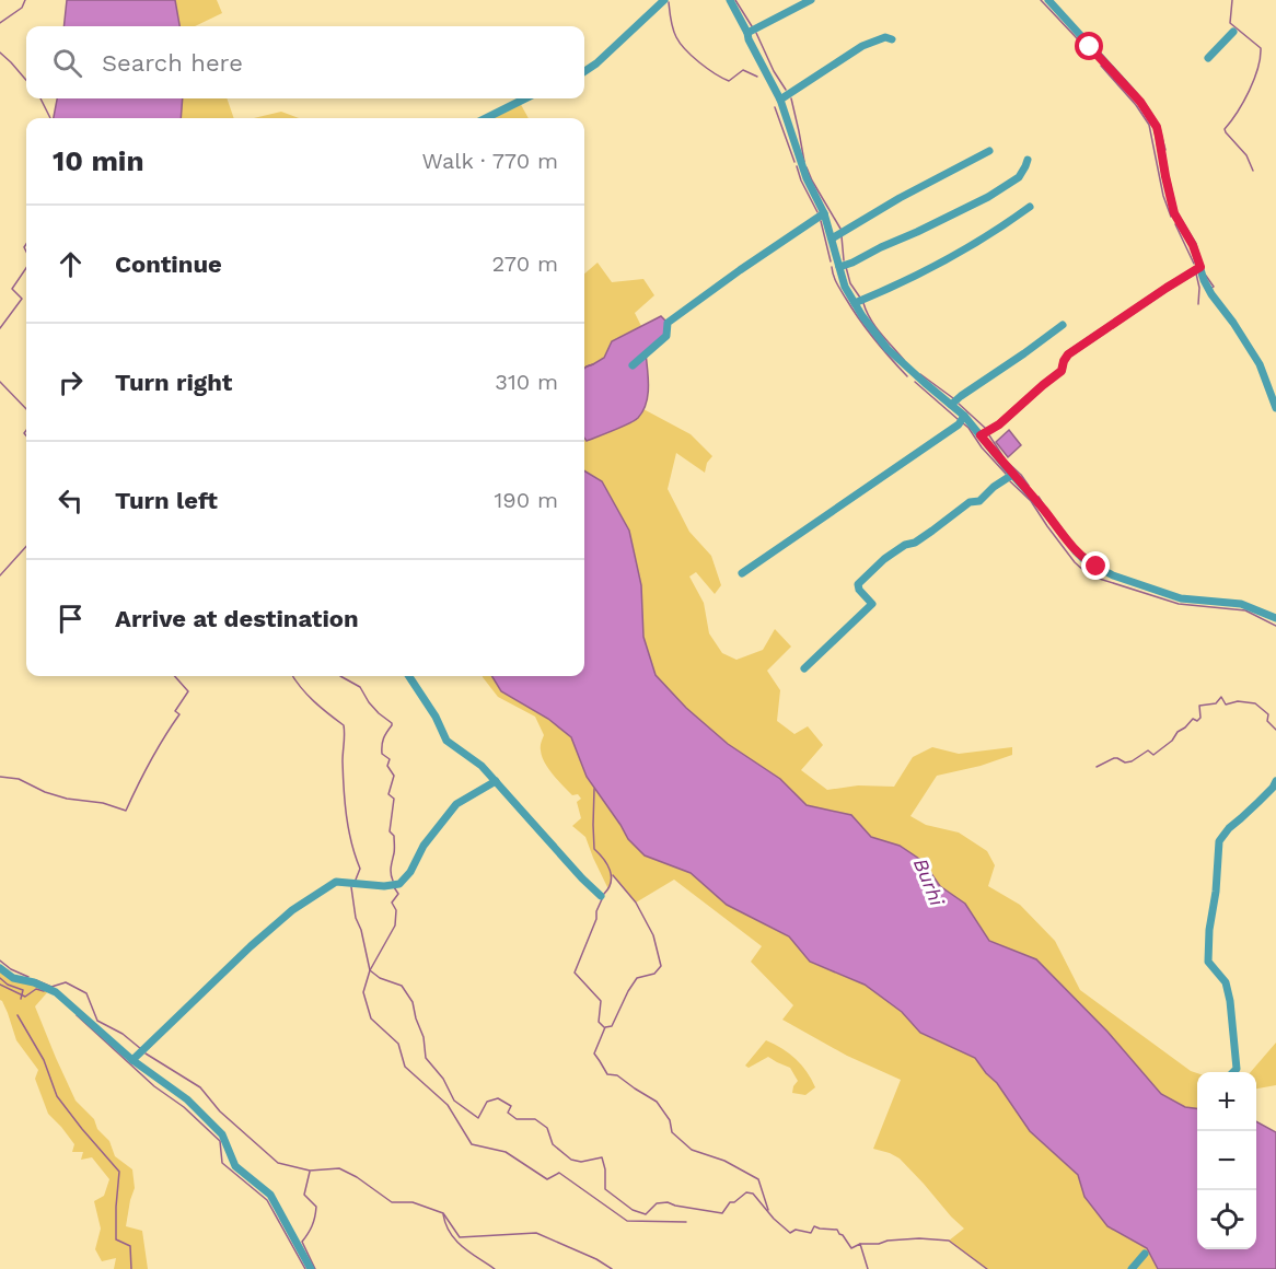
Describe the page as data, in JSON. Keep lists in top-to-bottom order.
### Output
{
  "water": ["Burhi"],
  "page": {
    "search": "Search here",
    "heading": ["10 min", "Walk · 770 m"],
    "list": [
      ["Continue", "270 m"],
      ["Turn right", "310 m"],
      ["Turn left", "190 m"],
      "Arrive at destination"
    ],
    "map_buttons": ["+", "−"]
  }
}
